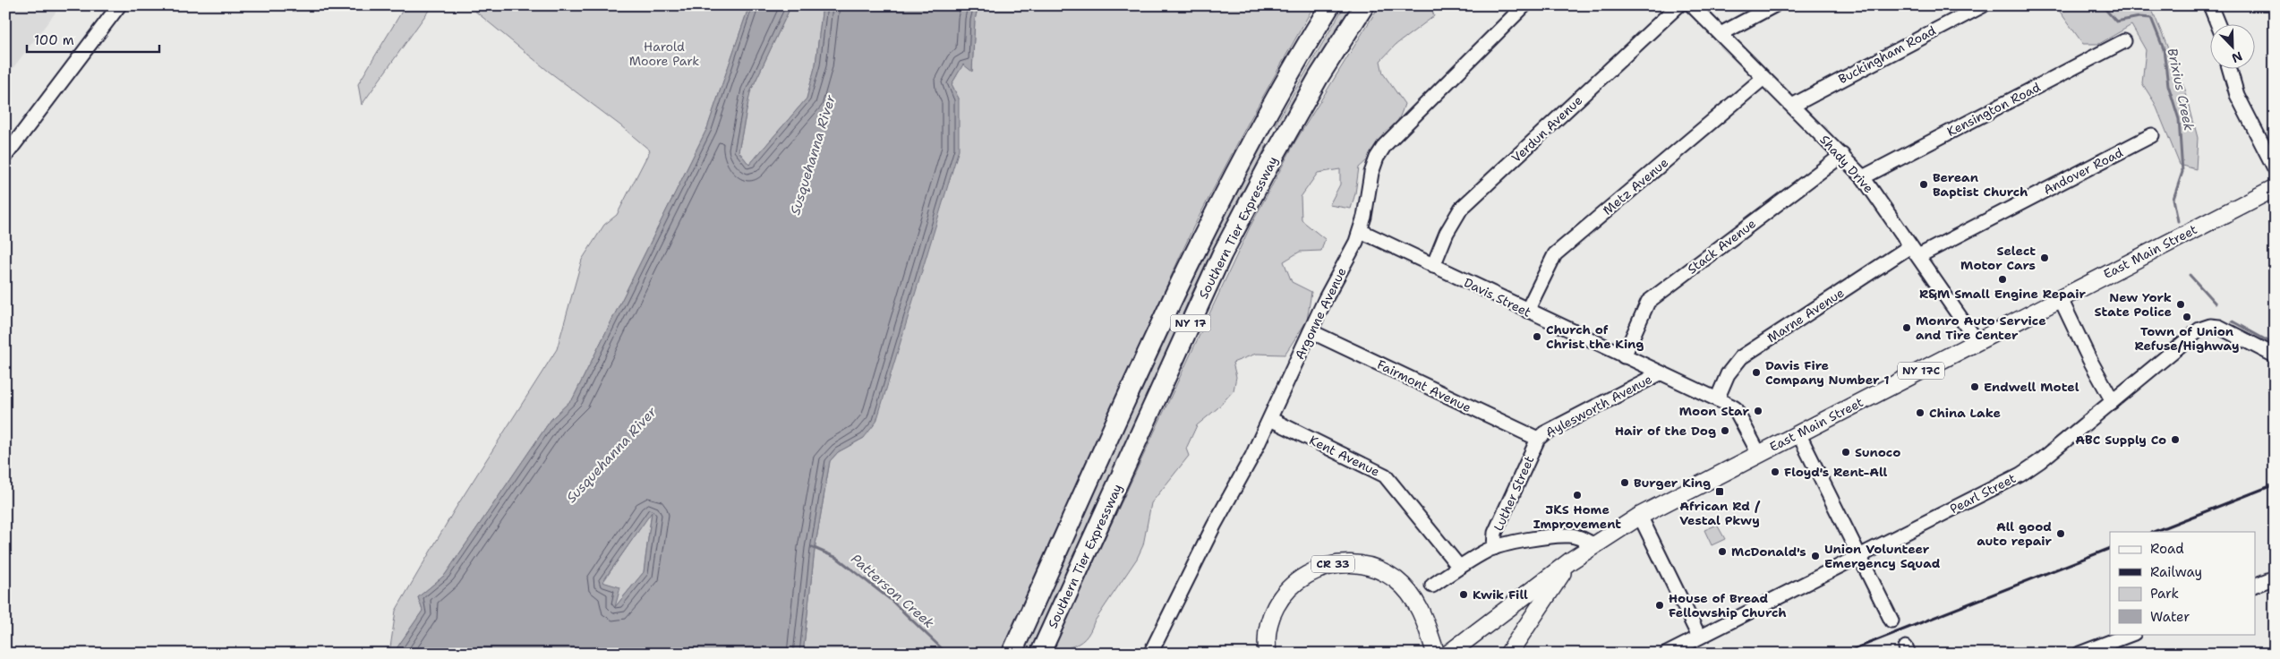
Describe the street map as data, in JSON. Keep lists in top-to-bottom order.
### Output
{
  "streets": {
    "highway": ["Southern Tier Expressway", "NY 17"],
    "main road": ["East Main Street", "NY 17C", "CR 33"],
    "street": [
      "Buckingham Road",
      "Kensington Road",
      "Verdun Avenue",
      "Shady Drive",
      "Andover Road",
      "Metz Avenue",
      "Stack Avenue",
      "Davis Street",
      "Argonne Avenue",
      "Marne Avenue",
      "Fairmont Avenue",
      "Aylesworth Avenue",
      "Kent Avenue",
      "Luther Street",
      "Pearl Street"
    ]
  },
  "crossings": [
    ["Buckingham Road", "Shady Drive"],
    ["Kensington Road", "Shady Drive"],
    ["Verdun Avenue", "Davis Street"],
    ["Shady Drive", "Andover Road"],
    ["Shady Drive", "Metz Avenue"],
    ["Shady Drive", "Stack Avenue"],
    ["Shady Drive", "East Main Street"],
    ["Shady Drive", "Marne Avenue"],
    ["Andover Road", "Marne Avenue"],
    ["Metz Avenue", "Davis Street"],
    ["Stack Avenue", "Davis Street"],
    ["East Main Street", "Davis Street"],
    ["Davis Street", "Argonne Avenue"],
    ["Davis Street", "Marne Avenue"],
    ["Davis Street", "Aylesworth Avenue"],
    ["Argonne Avenue", "Fairmont Avenue"],
    ["Argonne Avenue", "Kent Avenue"],
    ["Fairmont Avenue", "Aylesworth Avenue"],
    ["Fairmont Avenue", "Luther Street"],
    ["Aylesworth Avenue", "Luther Street"]
  ],
  "water": ["Brixius Creek", "Susquehanna River", "Patterson Creek"],
  "parks": ["Harold Moore Park"],
  "places": {
    "other": [
      "Berean Baptist Church",
      "Select Motor Cars",
      "R&M Small Engine Repair",
      "New York State Police",
      "Town of Union Refuse/Highway",
      "Monro Auto Service and Tire Center",
      "Church of Christ the King",
      "Davis Fire Company Number 1",
      "Endwell Motel",
      "Moon Star",
      "China Lake",
      "Hair of the Dog",
      "ABC Supply Co",
      "Sunoco",
      "Floyd's Rent-All",
      "Burger King",
      "JKS Home Improvement",
      "All good auto repair",
      "McDonald's",
      "Union Volunteer Emergency Squad",
      "Kwik Fill",
      "House of Bread Fellowship Church"
    ],
    "transit": ["African Rd / Vestal Pkwy"]
  },
  "legend": [
    "Road",
    "Railway",
    "Park",
    "Water"
  ],
  "scale_bar": "100 m",
  "north": "bottom right"
}
